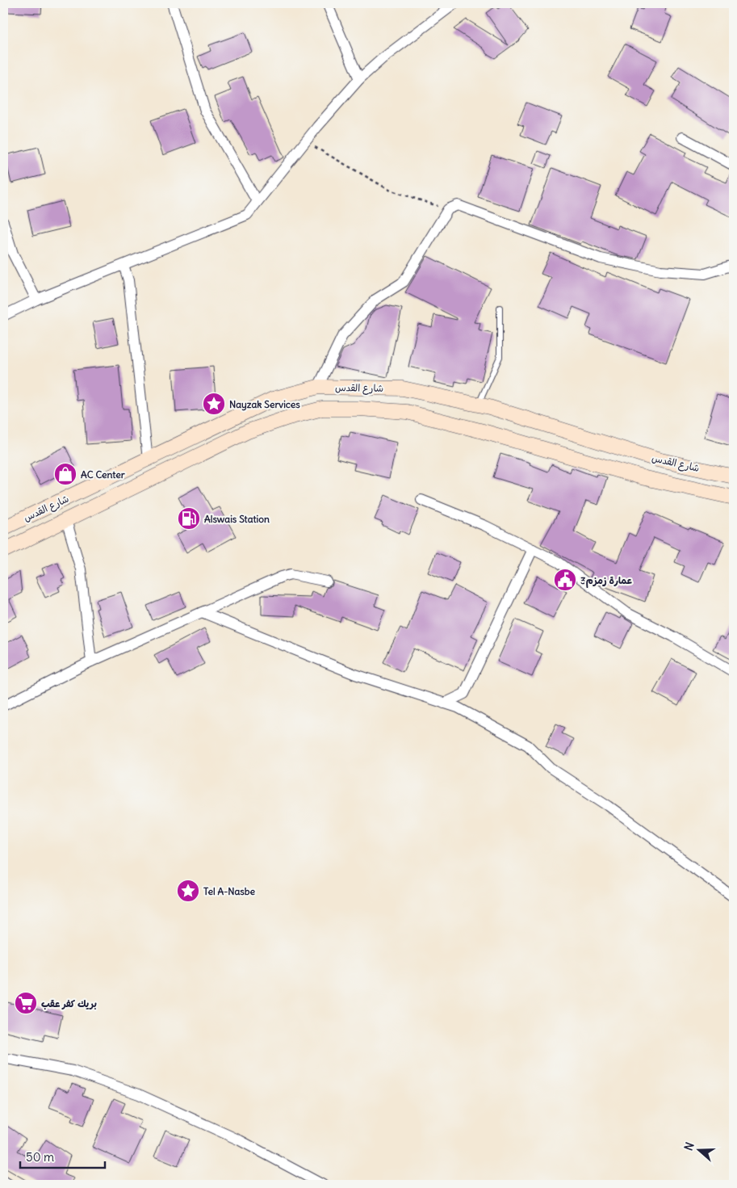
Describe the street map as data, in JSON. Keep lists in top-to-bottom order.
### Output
{
  "streets": {
    "main road": ["شارع القدس"]
  },
  "places": {
    "place": ["Nayzak Services", "Tel A-Nasbe"],
    "shop": ["AC Center"],
    "fuel station": ["Alswais Station"],
    "public building": ["عمارة زمزم3"],
    "supermarket": ["بريك كفر عقب"]
  },
  "scale_bar": "50 m",
  "north": "left"
}
